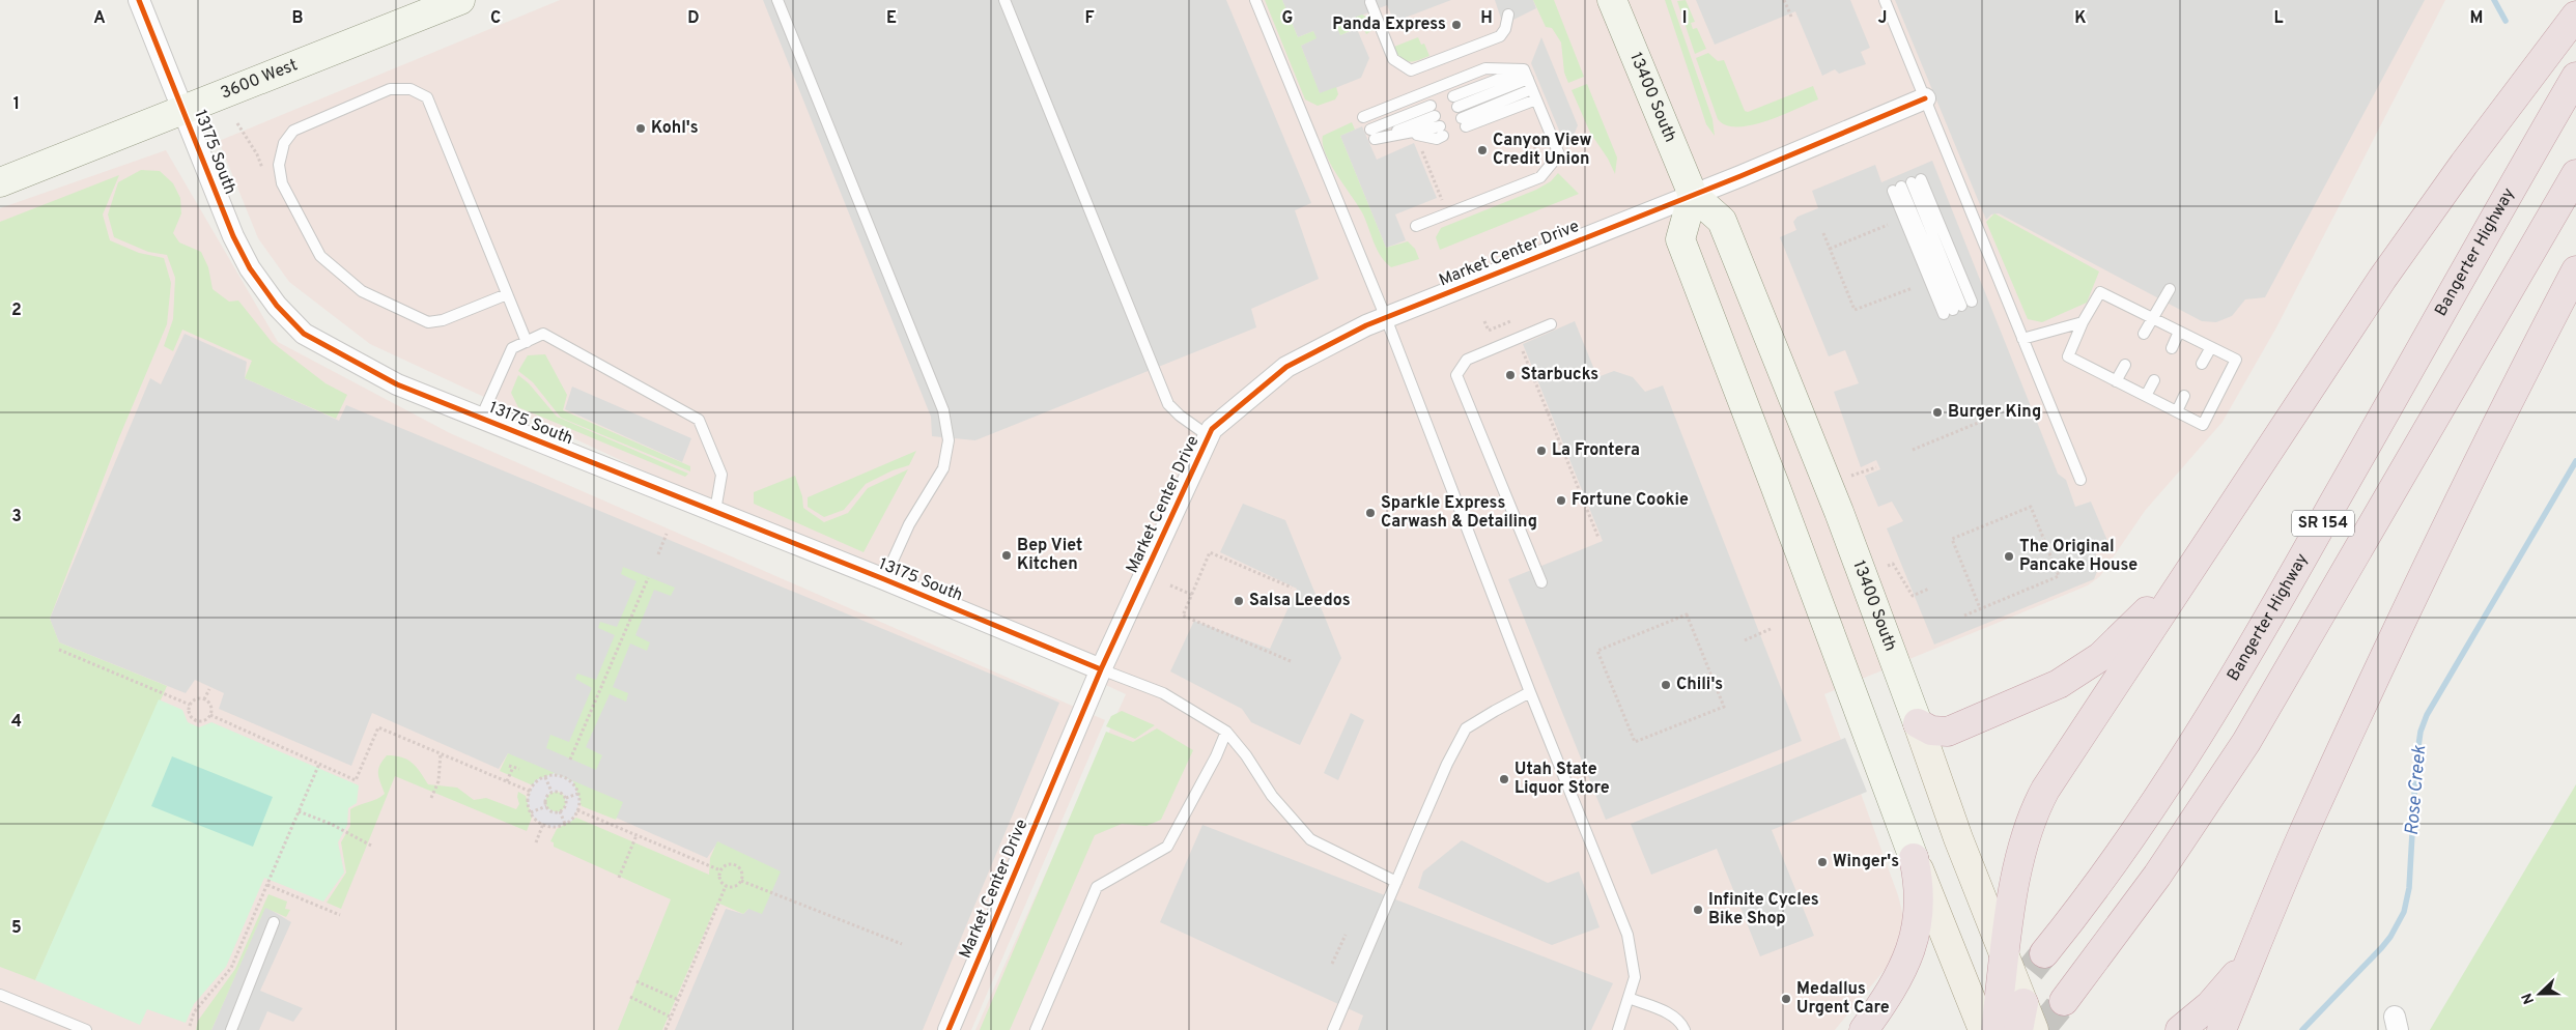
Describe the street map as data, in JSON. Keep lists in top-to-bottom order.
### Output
{
  "streets": {
    "highway": ["Bangerter Highway", "SR 154"],
    "main road": ["3600 West", "13400 South"],
    "street": ["13175 South", "Market Center Drive"]
  },
  "crossings": [
    ["3600 West", "13175 South"],
    ["13400 South", "Market Center Drive"],
    ["13175 South", "Market Center Drive"]
  ],
  "water": ["Rose Creek"],
  "places": [
    "Panda Express",
    "Kohl's",
    "Canyon View Credit Union",
    "Starbucks",
    "Burger King",
    "La Frontera",
    "Fortune Cookie",
    "Sparkle Express Carwash & Detailing",
    "Bep Viet Kitchen",
    "The Original Pancake House",
    "Salsa Leedos",
    "Chili's",
    "Utah State Liquor Store",
    "Winger's",
    "Infinite Cycles Bike Shop",
    "Medallus Urgent Care"
  ],
  "north": "left",
  "grid": {
    "columns": [
      "A",
      "B",
      "C",
      "D",
      "E",
      "F",
      "G",
      "H",
      "I",
      "J",
      "K",
      "L",
      "M"
    ],
    "rows": [
      "1",
      "2",
      "3",
      "4",
      "5"
    ]
  }
}
